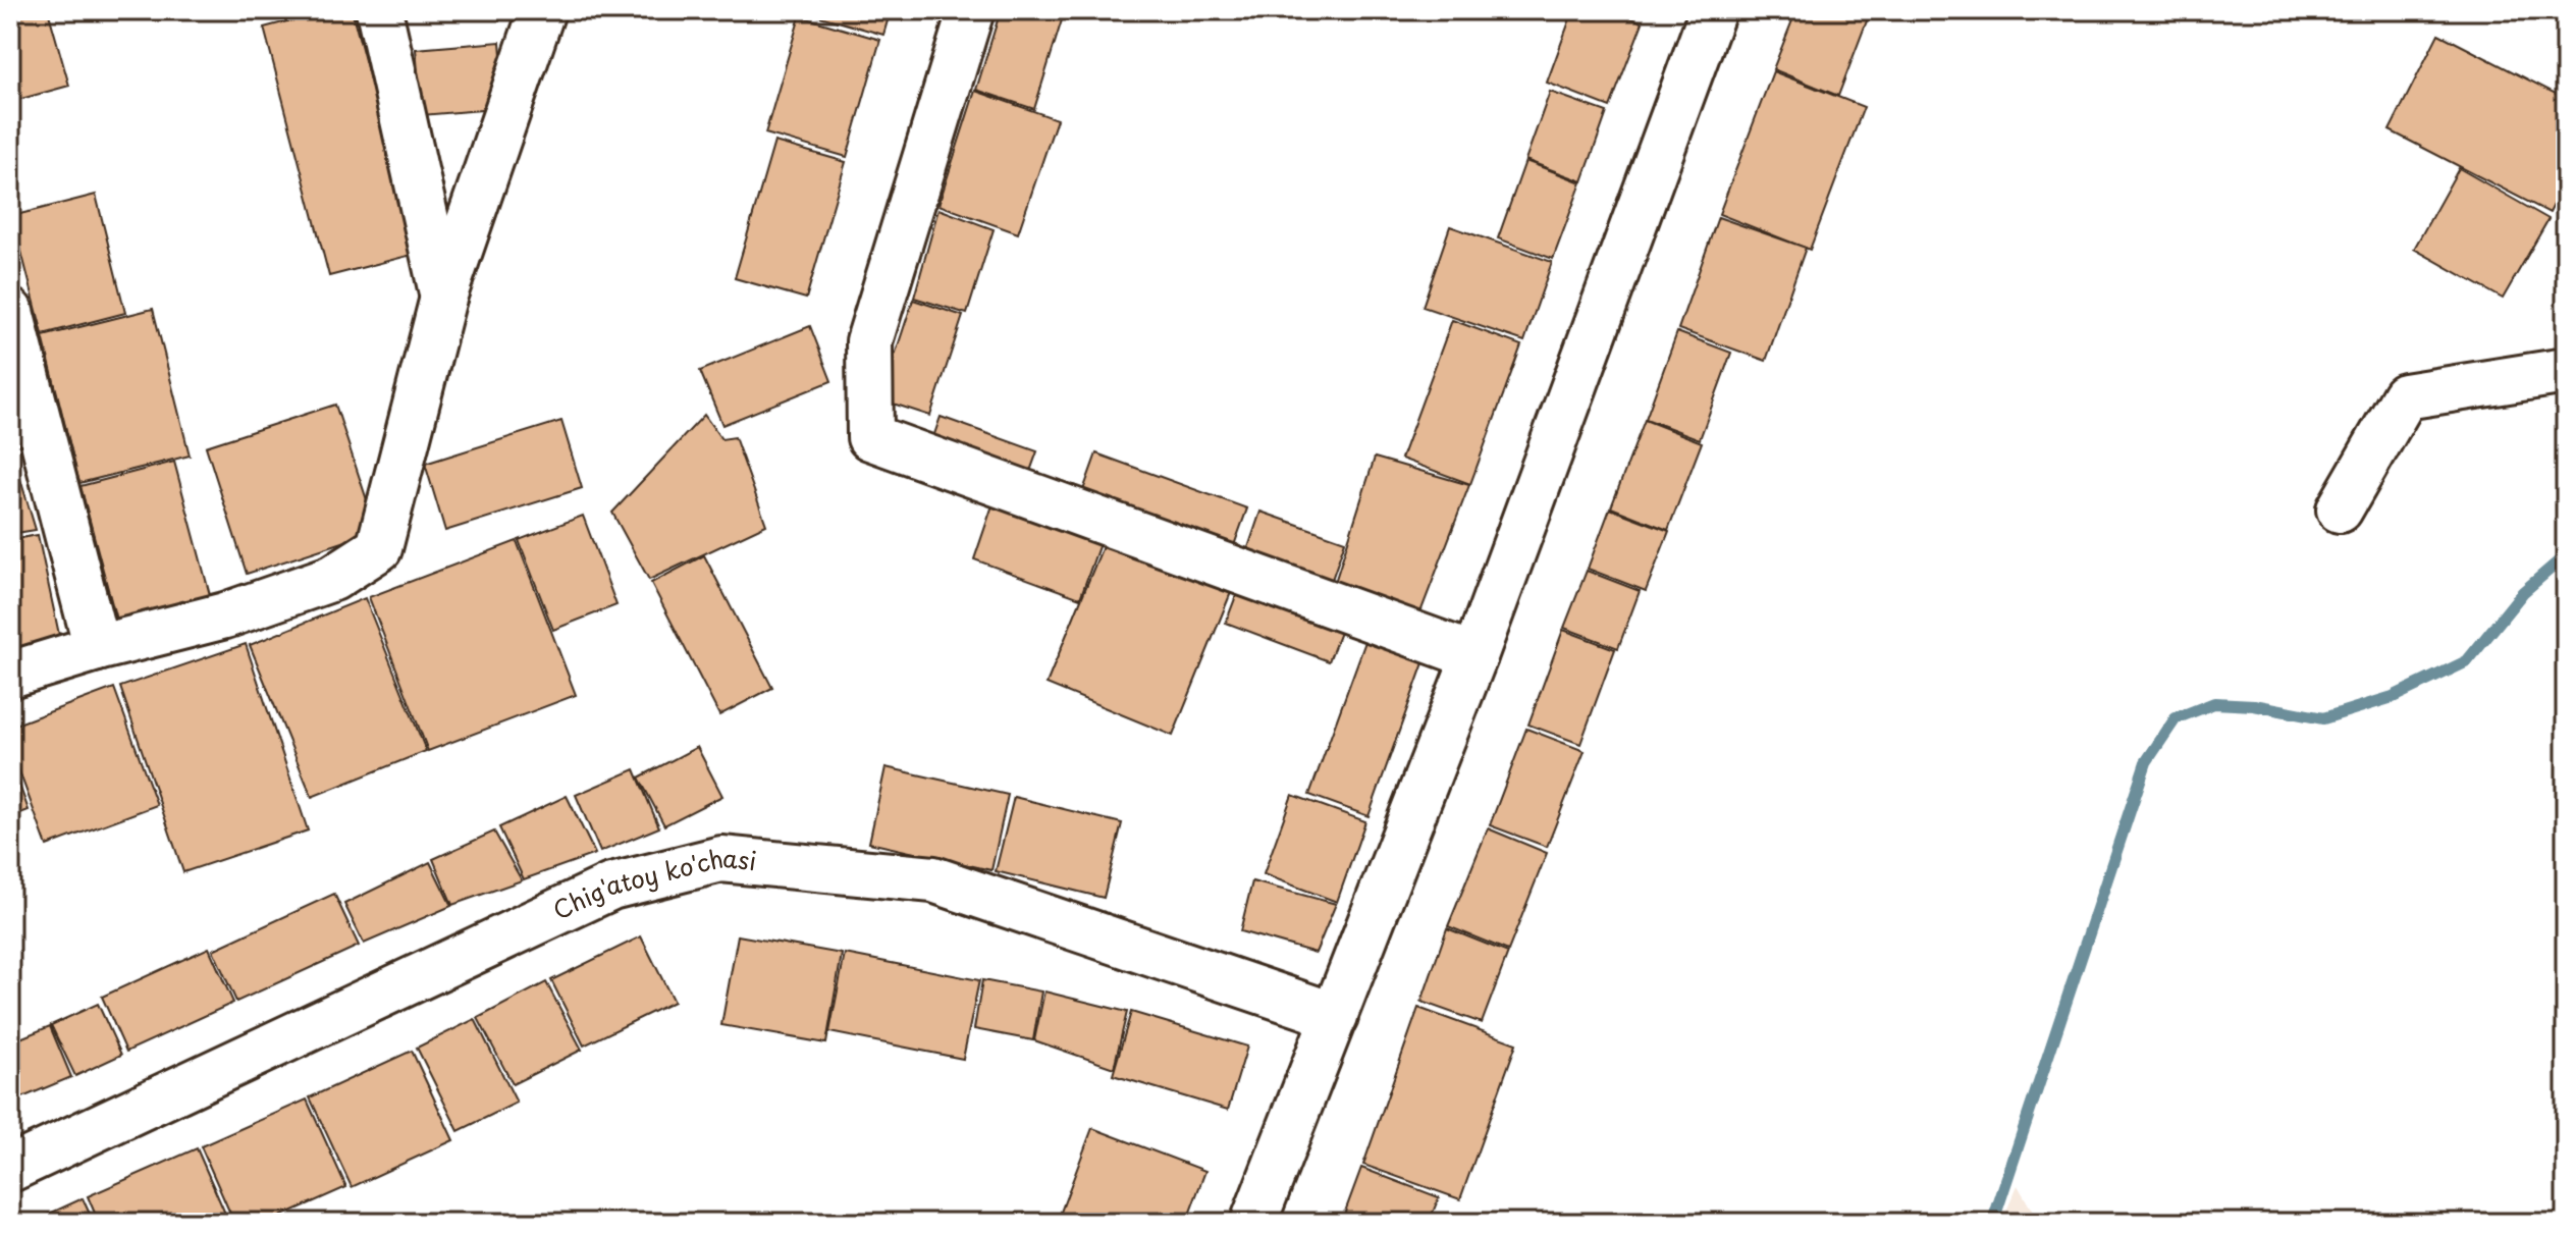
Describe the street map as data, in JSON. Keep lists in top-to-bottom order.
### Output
{
  "streets": {
    "street": ["Chig'atoy ko'chasi"]
  }
}
